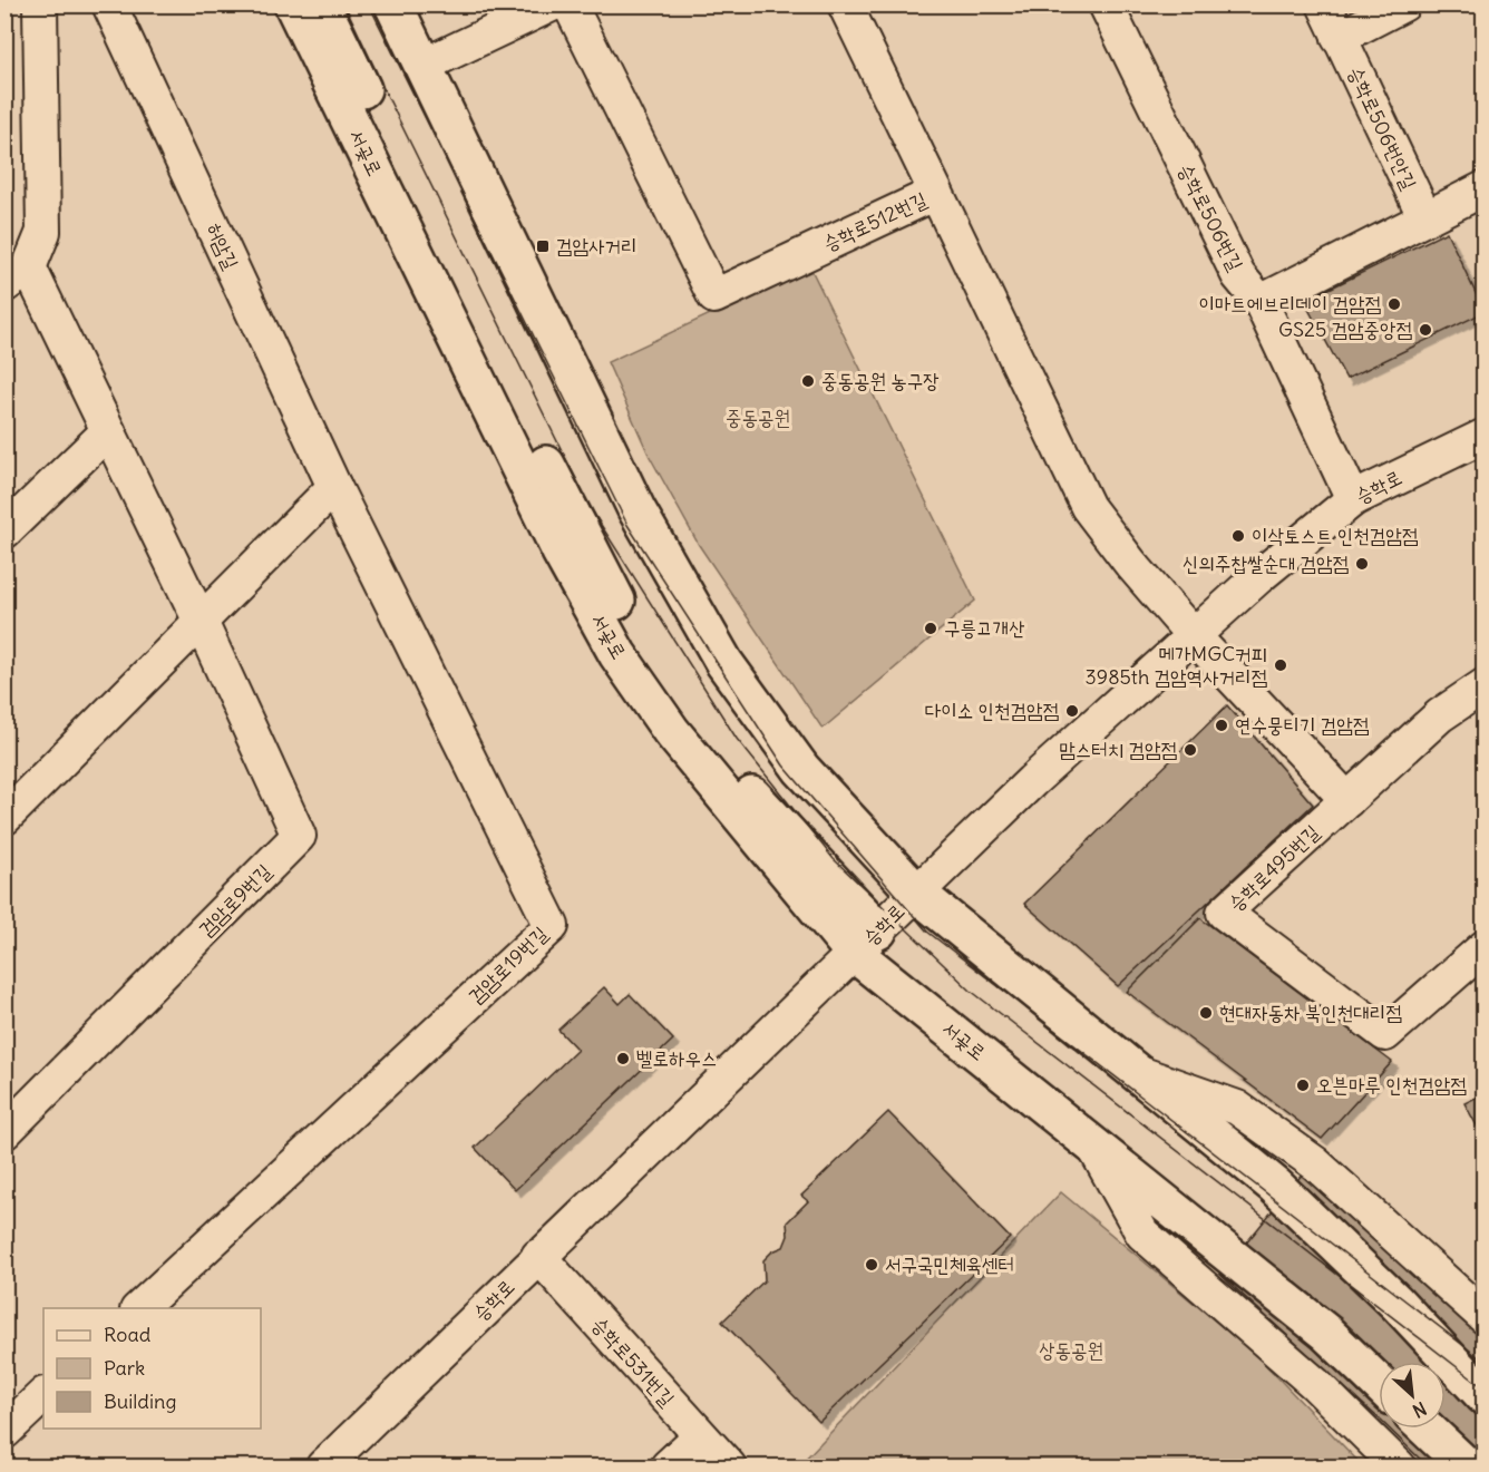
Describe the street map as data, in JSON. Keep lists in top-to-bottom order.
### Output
{
  "streets": {
    "main road": ["서곶로"],
    "street": [
      "승학로506번안길",
      "승학로506번길",
      "승학로512번길",
      "허암길",
      "승학로",
      "승학로495번길",
      "검암로9번길",
      "검암로19번길",
      "승학로531번길"
    ]
  },
  "crossings": [
    ["서곶로", "승학로"],
    ["승학로506번길", "승학로"],
    ["승학로512번길", "승학로"],
    ["승학로512번길", "승학로495번길"],
    ["허암길", "검암로19번길"],
    ["승학로", "승학로531번길"]
  ],
  "parks": ["중동공원", "상동공원"],
  "places": {
    "transit": ["검암사거리"],
    "other": [
      "이마트에브리데이 검암점",
      "GS25 검암중앙점",
      "중동공원 농구장",
      "이삭토스트 인천검암점",
      "신의주찹쌀순대 검암점",
      "구릉고개산",
      "메가MGC커피 3985th 검암역사거리점",
      "다이소 인천검암점",
      "연수뭉티기 검암점",
      "맘스터치 검암점",
      "현대자동차 북인천대리점",
      "벨로하우스",
      "오븐마루 인천검암점",
      "서구국민체육센터"
    ]
  },
  "legend": ["Road", "Park", "Building"],
  "north": "bottom right"
}
